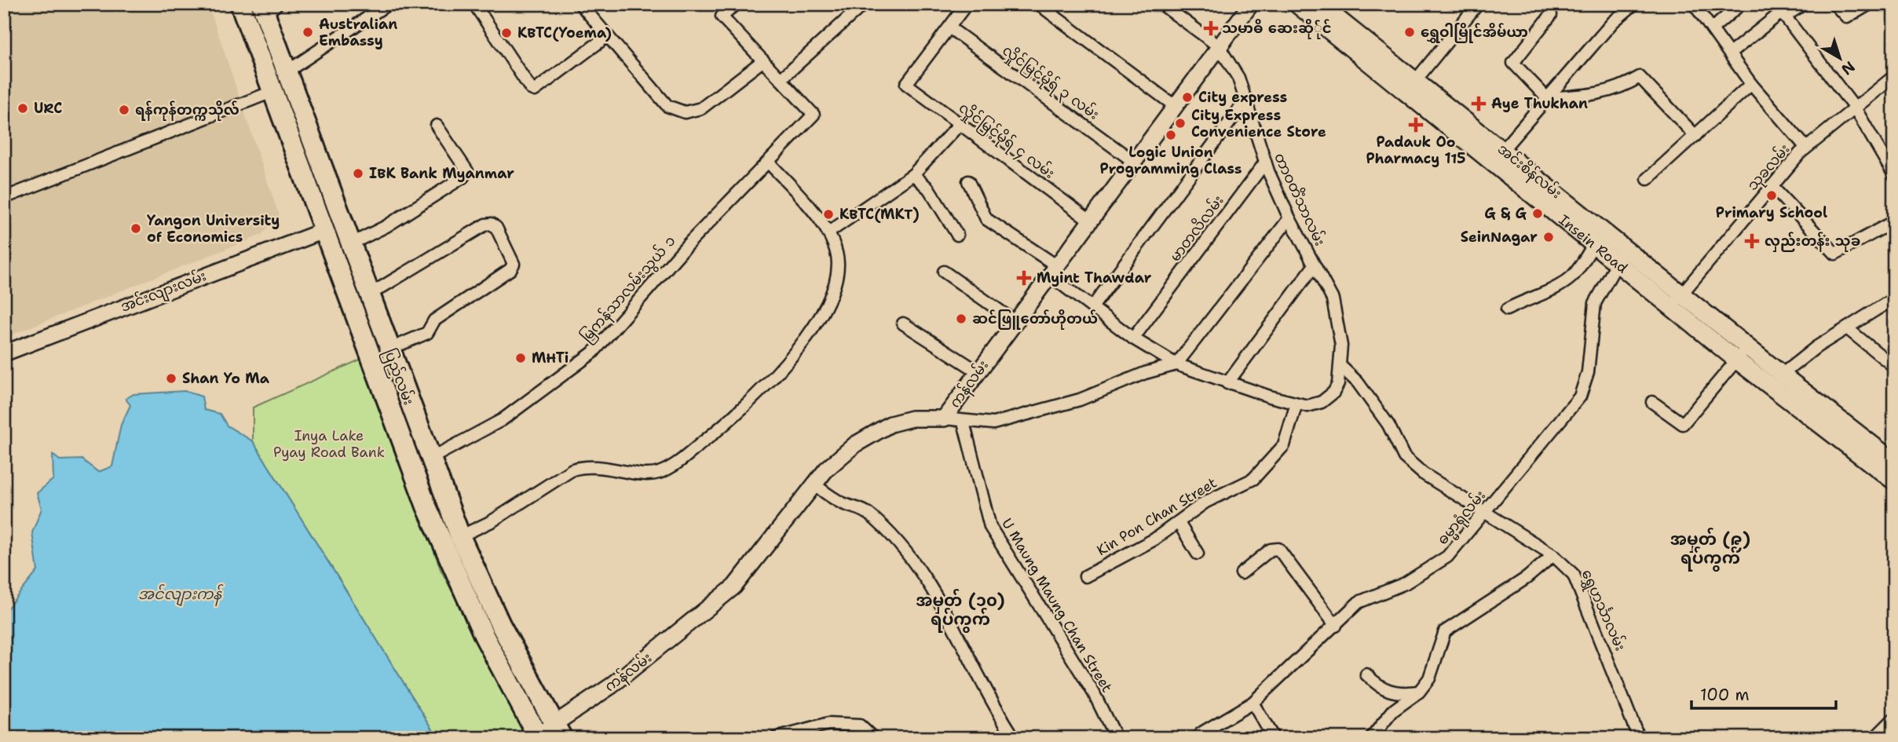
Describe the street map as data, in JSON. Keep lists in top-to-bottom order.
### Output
{
  "streets": {
    "highway": ["ပြည်လမ်း"],
    "main road": [
      "အင်းစိန်လမ်း",
      "Insein Road",
      "အင်းလျားလမ်း",
      "ကန်လမ်း"
    ],
    "street": [
      "လှိုင်မြင့်မိုရ် ၃ လမ်း",
      "လှိုင်မြင့်မိုရ် ၄ လမ်း",
      "သုခလမ်း",
      "တာဝတိံသာလမ်း",
      "မာတလိလမ်း",
      "မြကန်သာလမ်းသွယ် ၁",
      "Kin Pon Chan Street",
      "ဓမ္မာရုံလမ်း",
      "U Maung Maung Chan Street",
      "ရွှေဟင်္သာလမ်း"
    ]
  },
  "crossings": [
    ["လှိုင်မြင့်မိုရ် ၃ လမ်း", "လှိုင်မြင့်မိုရ် ၄ လမ်း"],
    ["လှိုင်မြင့်မိုရ် ၃ လမ်း", "ကန်လမ်း"],
    ["လှိုင်မြင့်မိုရ် ၄ လမ်း", "ကန်လမ်း"],
    ["သုခလမ်း", "အင်းစိန်လမ်း"],
    ["အင်းစိန်လမ်း", "Insein Road"],
    ["အင်းစိန်လမ်း", "ဓမ္မာရုံလမ်း"],
    ["တာဝတိံသာလမ်း", "မာတလိလမ်း"],
    ["တာဝတိံသာလမ်း", "ကန်လမ်း"],
    ["တာဝတိံသာလမ်း", "Kin Pon Chan Street"],
    ["တာဝတိံသာလမ်း", "ရွှေဟင်္သာလမ်း"],
    ["Insein Road", "ဓမ္မာရုံလမ်း"],
    ["မြကန်သာလမ်းသွယ် ၁", "ပြည်လမ်း"],
    ["အင်းလျားလမ်း", "ပြည်လမ်း"],
    ["ပြည်လမ်း", "ကန်လမ်း"],
    ["ဓမ္မာရုံလမ်း", "ရွှေဟင်္သာလမ်း"]
  ],
  "districts": ["အမှတ် (၉) ရပ်ကွက်", "အမှတ် (၁၀) ရပ်ကွက်"],
  "water": ["အင်လျားကန်"],
  "parks": ["Inya Lake Pyay Road Bank"],
  "places": {
    "health": [
      "သမာဓိ ဆေးဆို်ုင်",
      "Aye Thukhan",
      "Padauk Oo Pharmacy 115",
      "လှည်းတန်း သုခ",
      "Myint Thawdar"
    ],
    "other": [
      "Australian Embassy",
      "ရွှေဝါမြိုင်အိမ်ယာ",
      "KBTC(Yoema)",
      "City express",
      "URC",
      "ရန်ကုန်တက္ကသိုလ်",
      "City Express Convenience Store",
      "Logic Union Programming Class",
      "IBK Bank Myanmar",
      "Primary School",
      "G & G",
      "KBTC(MKT)",
      "Yangon University of Economics",
      "SeinNagar",
      "ဆင်ဖြူတော်ဟိုတယ်",
      "MHTi",
      "Shan Yo Ma"
    ]
  },
  "scale_bar": "100 m",
  "north": "bottom right"
}
